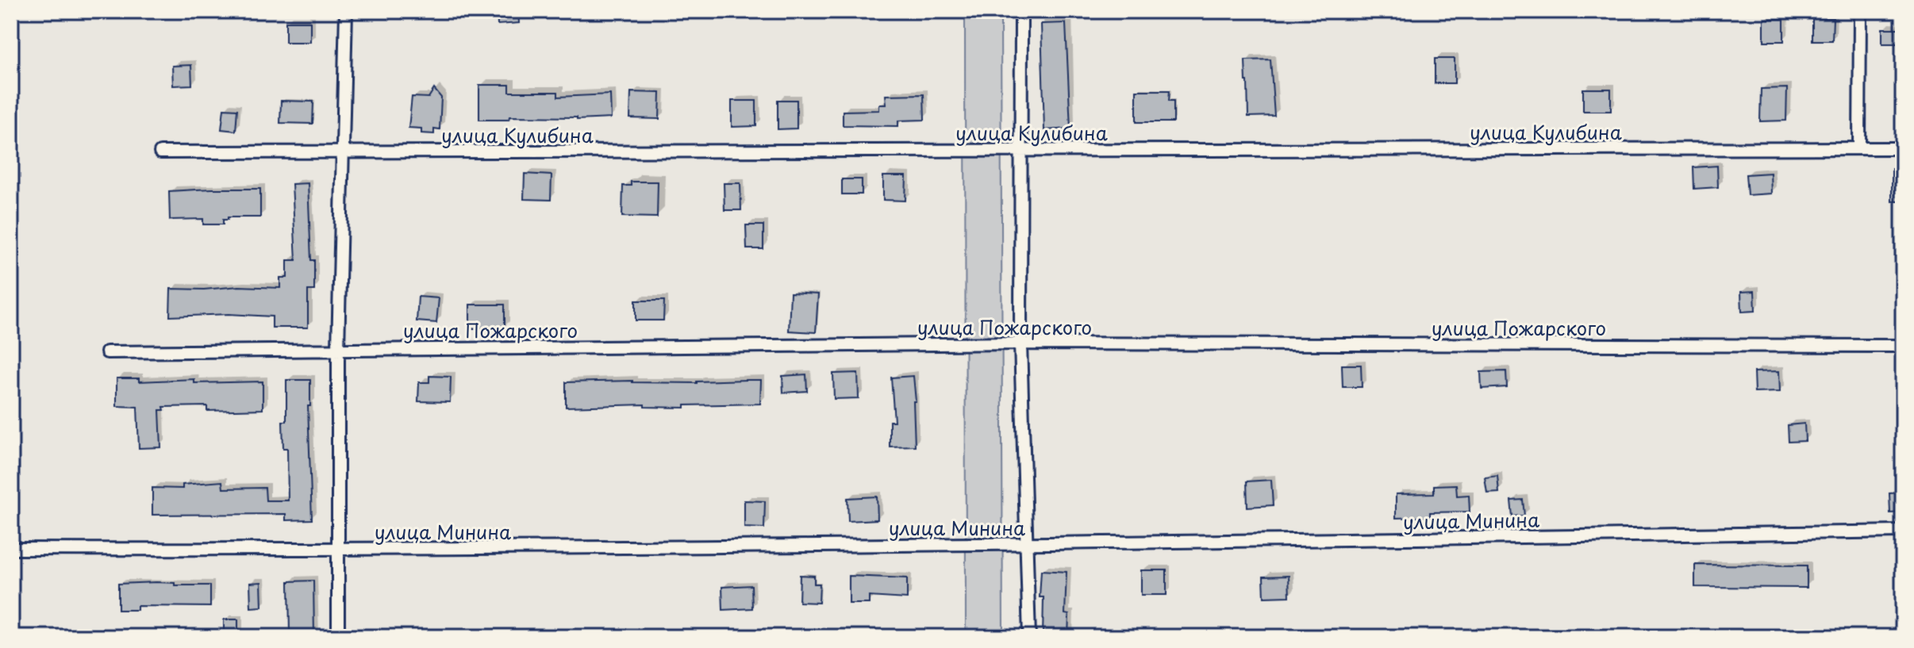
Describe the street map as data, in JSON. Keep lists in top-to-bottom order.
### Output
{
  "streets": {
    "street": ["улица Кулибина", "улица Пожарского", "улица Минина"]
  }
}
